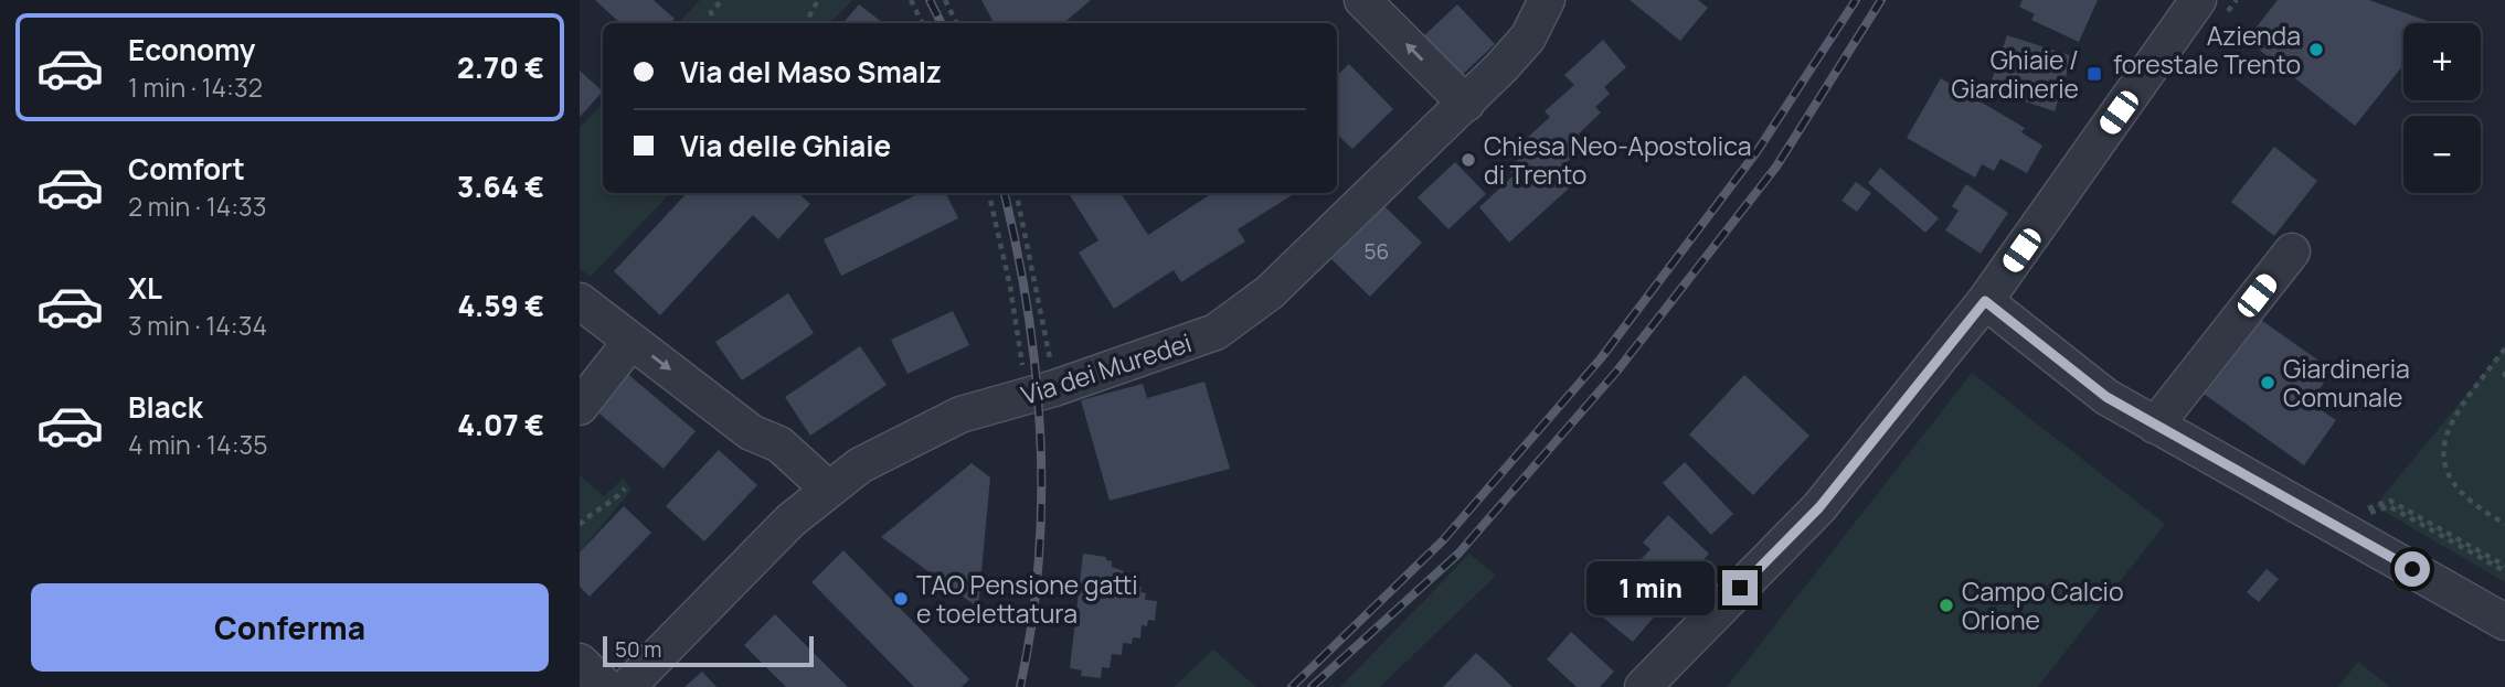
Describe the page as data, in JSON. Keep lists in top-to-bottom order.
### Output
{
  "streets": {
    "street": ["Via dei Muredei"]
  },
  "places": {
    "other": [
      "Azienda forestale Trento",
      "Chiesa Neo-Apostolica di Trento",
      "Giardineria Comunale",
      "TAO Pensione gatti e toelettatura",
      "Campo Calcio Orione"
    ],
    "transit": ["Ghiaie / Giardinerie"]
  },
  "house_numbers": ["56"],
  "scale_bar": "50 m",
  "page": {
    "list": [
      {
        "name": "Economy",
        "note": "1 min · 14:32",
        "value": "2.70 €"
      },
      {
        "name": "Comfort",
        "note": "2 min · 14:33",
        "value": "3.64 €"
      },
      {
        "name": "XL",
        "note": "3 min · 14:34",
        "value": "4.59 €"
      },
      {
        "name": "Black",
        "note": "4 min · 14:35",
        "value": "4.07 €"
      }
    ],
    "map_buttons": ["+", "−"],
    "banner": ["Via del Maso Smalz", "Via delle Ghiaie"],
    "bubble": "1 min",
    "buttons": "Conferma",
    "scale": "50 m"
  }
}
